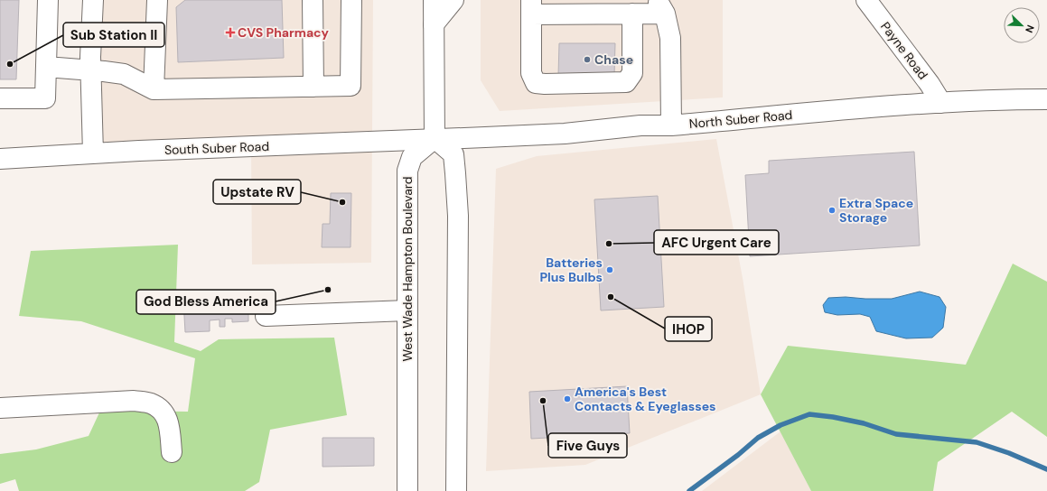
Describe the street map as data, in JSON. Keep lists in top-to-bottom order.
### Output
{
  "streets": {
    "street": [
      "Payne Road",
      "North Suber Road",
      "South Suber Road",
      "West Wade Hampton Boulevard"
    ]
  },
  "crossings": [
    ["Payne Road", "North Suber Road"],
    ["North Suber Road", "South Suber Road"],
    ["North Suber Road", "West Wade Hampton Boulevard"],
    ["South Suber Road", "West Wade Hampton Boulevard"]
  ],
  "places": {
    "health": ["CVS Pharmacy"],
    "other": [
      "Chase",
      "Sub Station II",
      "Upstate RV",
      "Extra Space Storage",
      "AFC Urgent Care",
      "Batteries Plus Bulbs",
      "God Bless America",
      "IHOP",
      "America's Best Contacts & Eyeglasses",
      "Five Guys"
    ]
  },
  "north": "bottom right"
}
